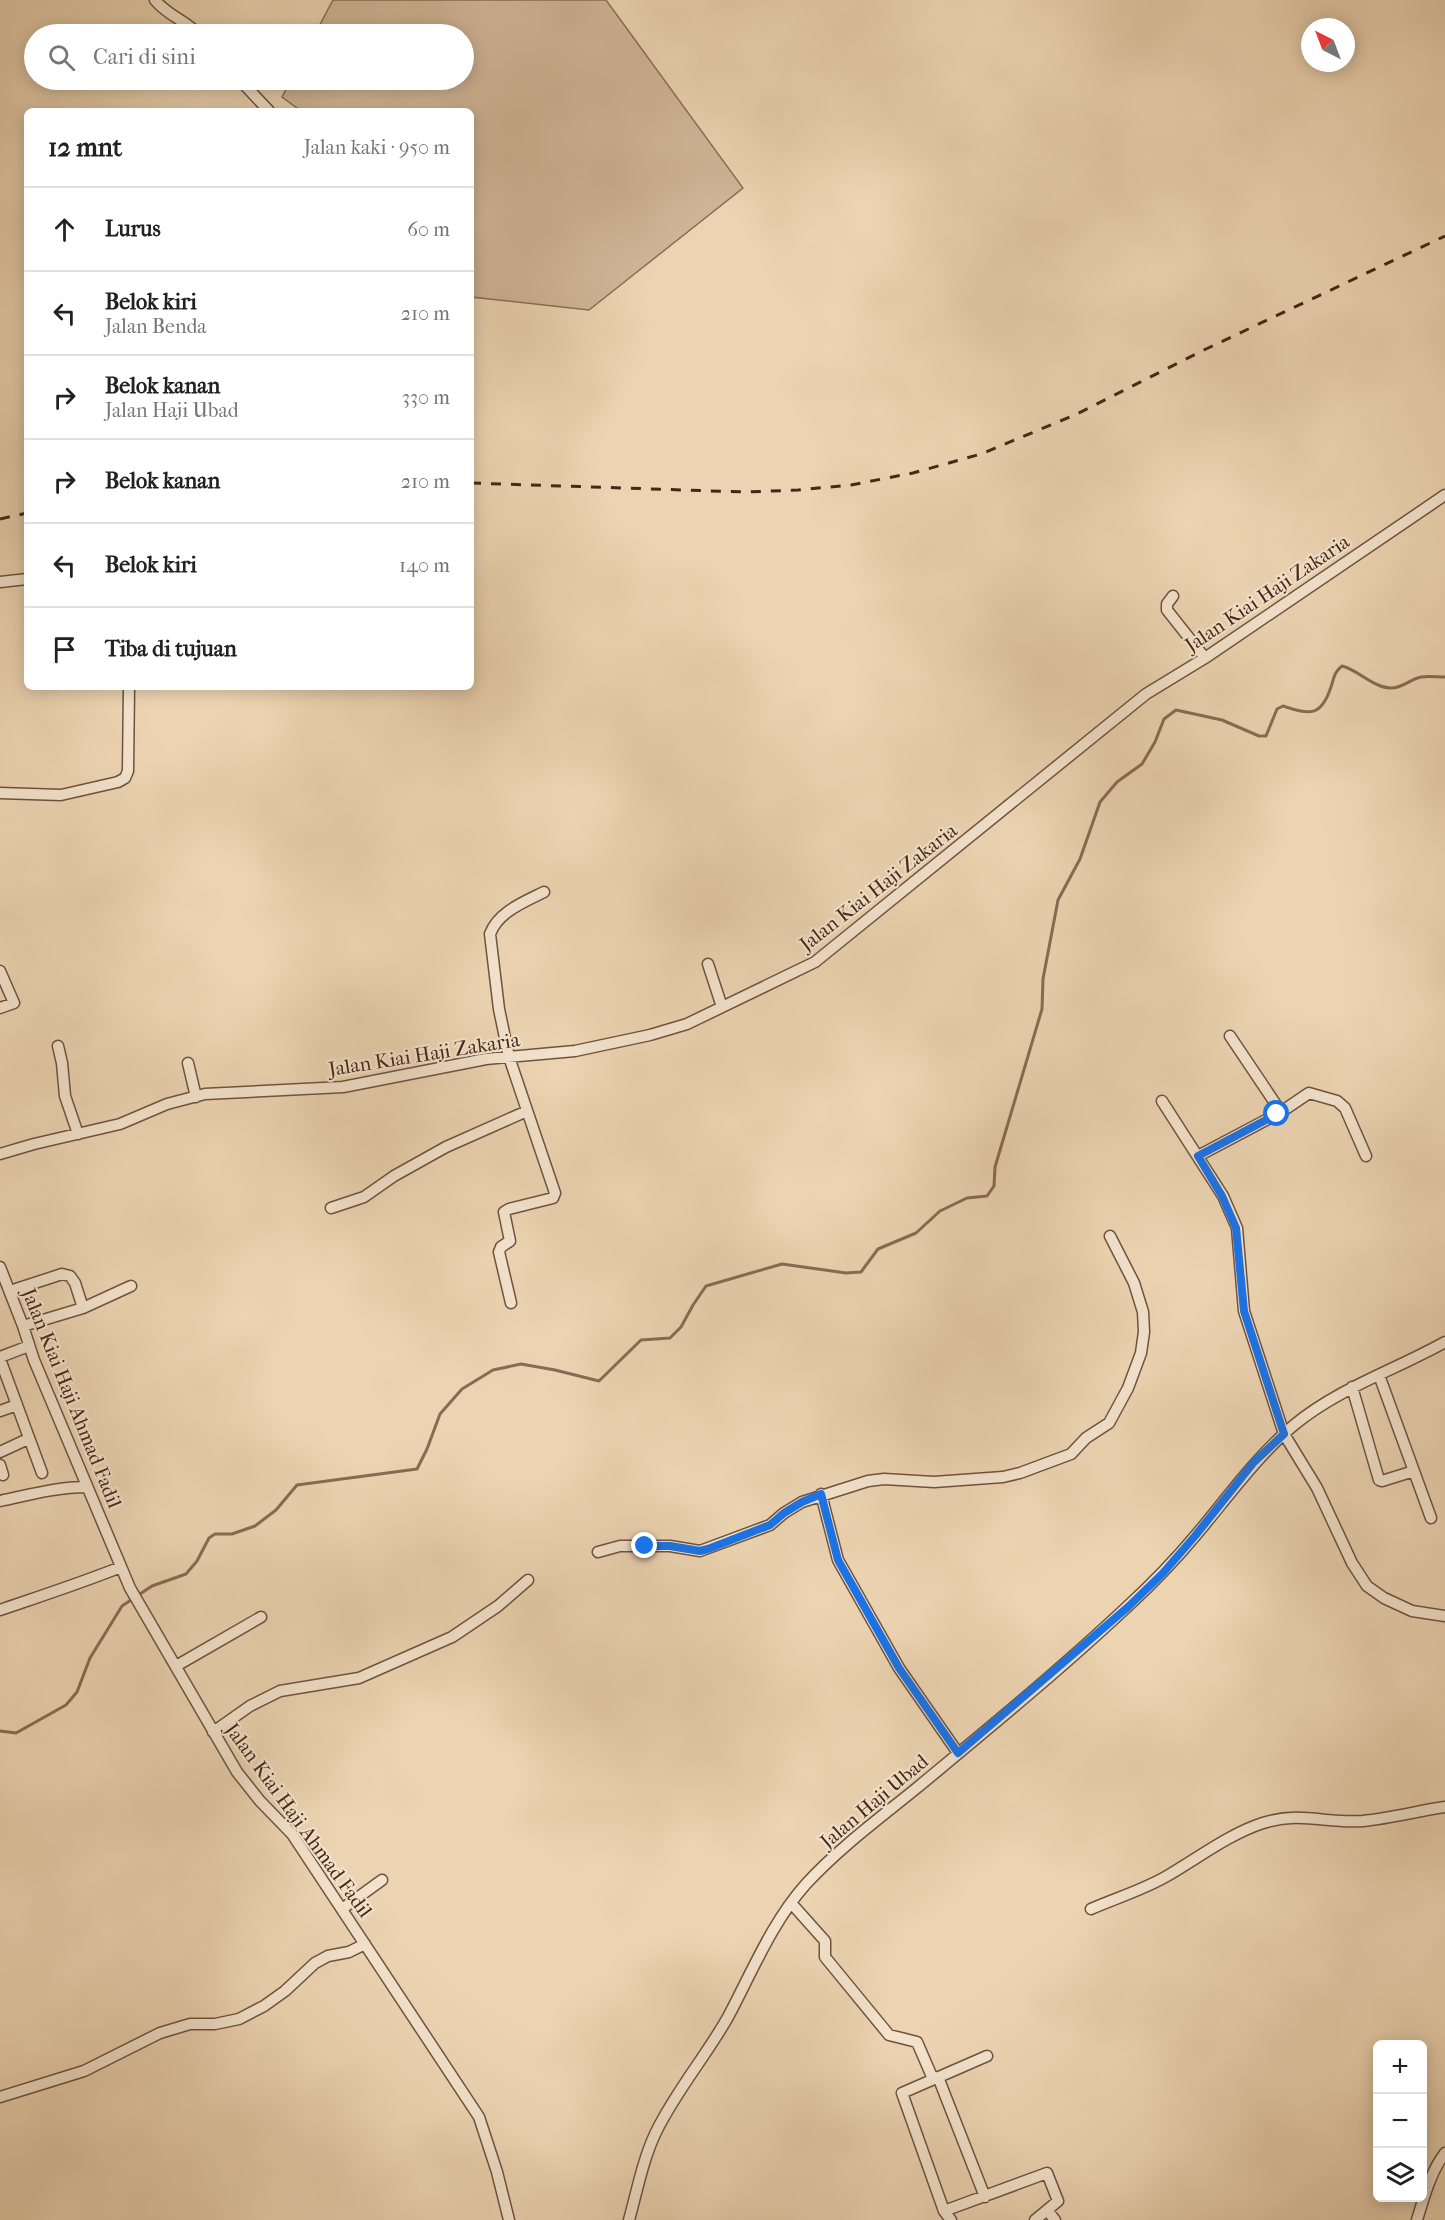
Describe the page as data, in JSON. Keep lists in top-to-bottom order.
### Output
{
  "streets": {
    "street": ["Jalan Kiai Haji Zakaria", "Jalan Kiai Haji Ahmad Fadil", "Jalan Haji Ubad"]
  },
  "north": "top left",
  "page": {
    "search": "Cari di sini",
    "heading": ["12 mnt", "Jalan kaki · 950 m"],
    "list": [
      ["Lurus", "60 m"],
      ["Belok kiri", "Jalan Benda", "210 m"],
      ["Belok kanan", "Jalan Haji Ubad", "330 m"],
      ["Belok kanan", "210 m"],
      ["Belok kiri", "140 m"],
      "Tiba di tujuan"
    ],
    "map_buttons": ["+", "−"]
  }
}
